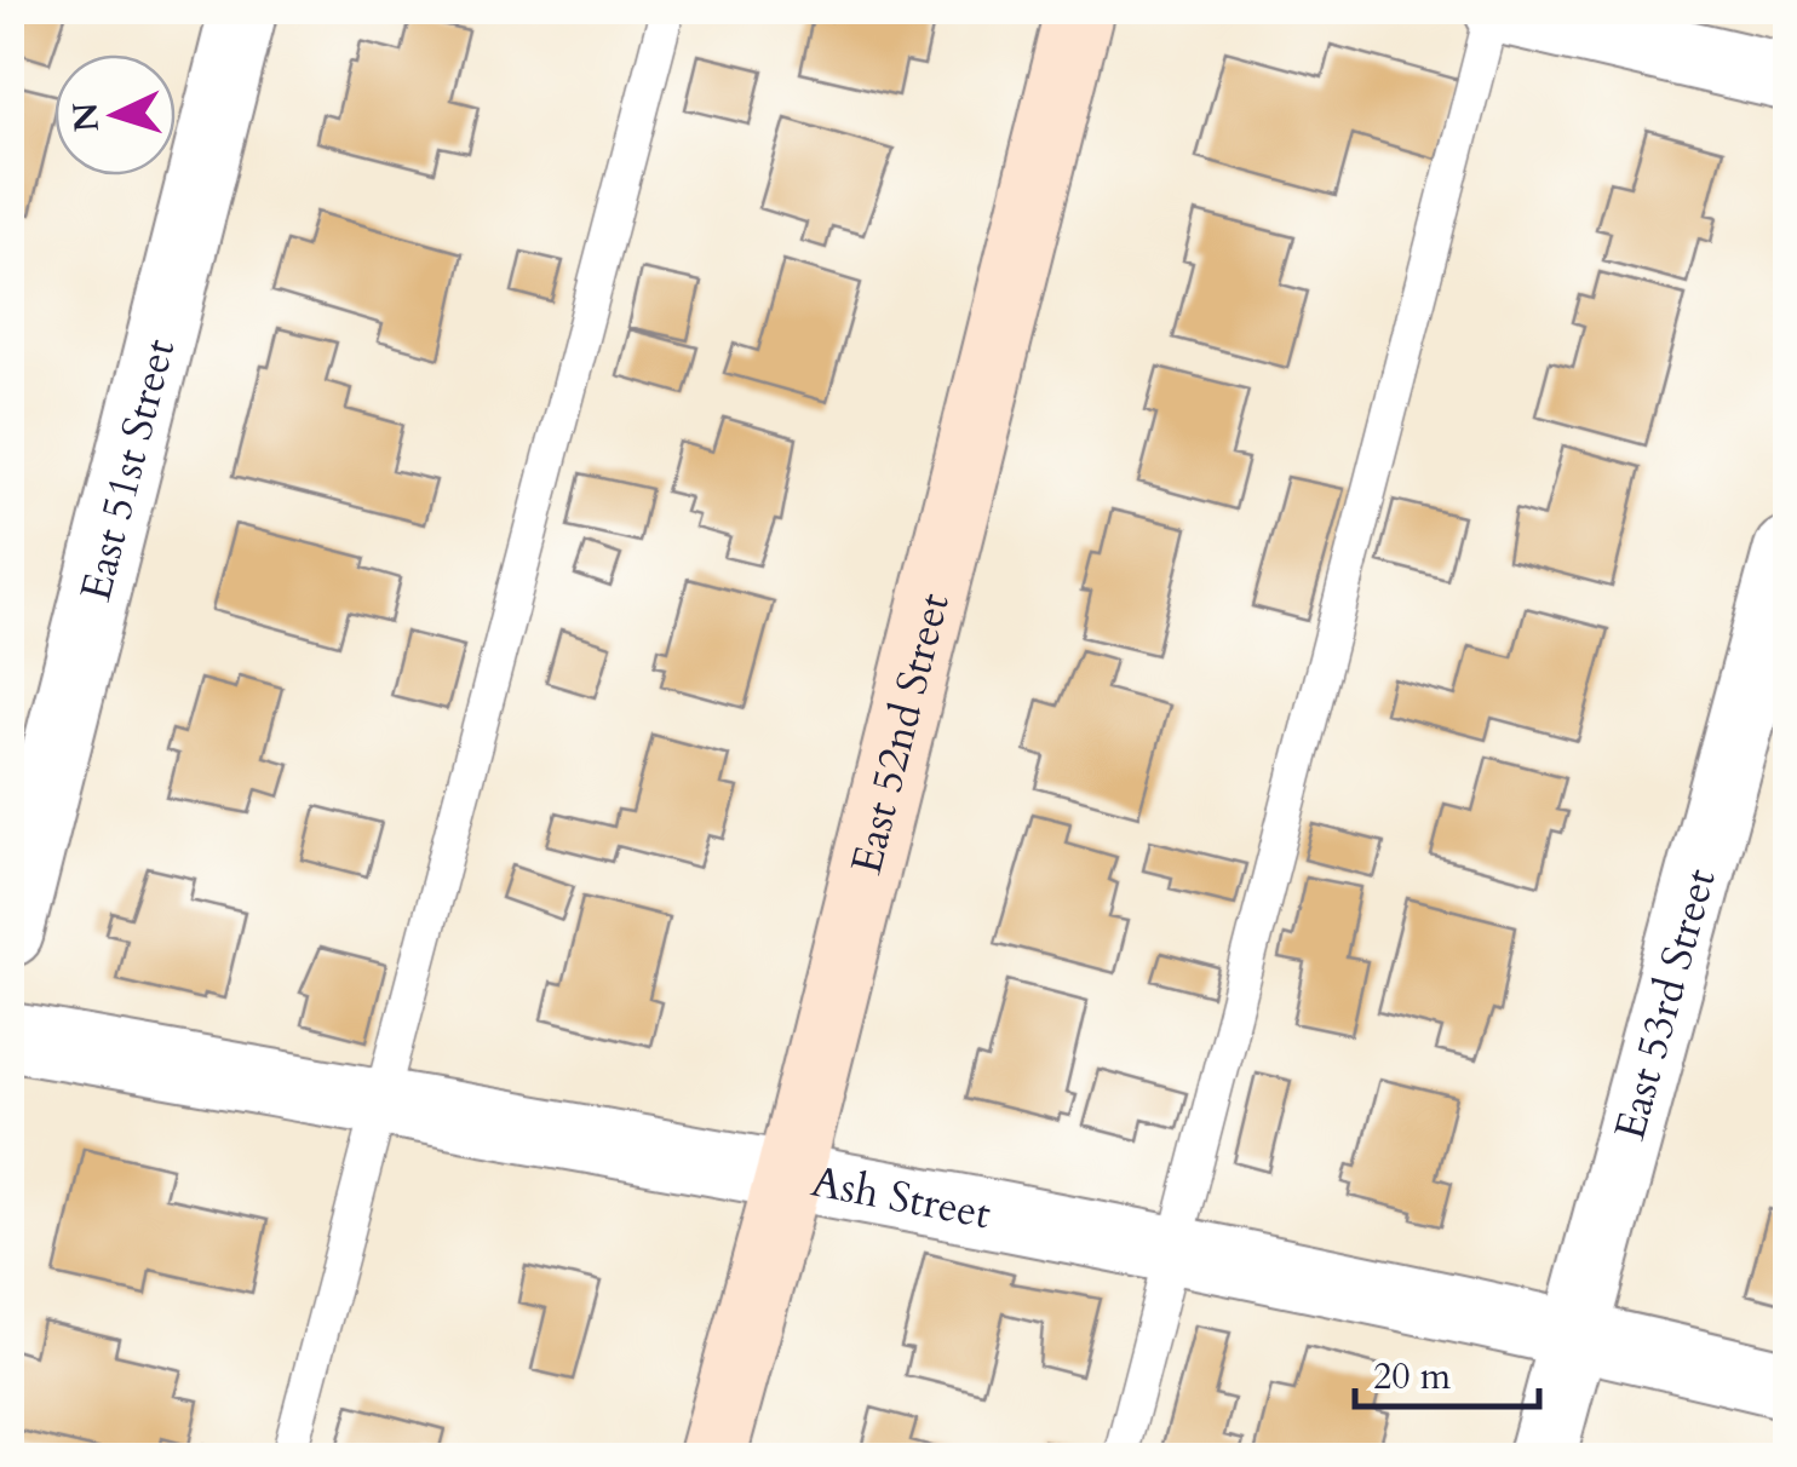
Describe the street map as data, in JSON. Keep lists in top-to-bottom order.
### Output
{
  "streets": {
    "main road": ["East 52nd Street"],
    "street": ["East 51st Street", "East 53rd Street", "Ash Street"]
  },
  "crossings": [
    ["East 52nd Street", "Ash Street"],
    ["East 53rd Street", "Ash Street"]
  ],
  "scale_bar": "20 m",
  "north": "left"
}
